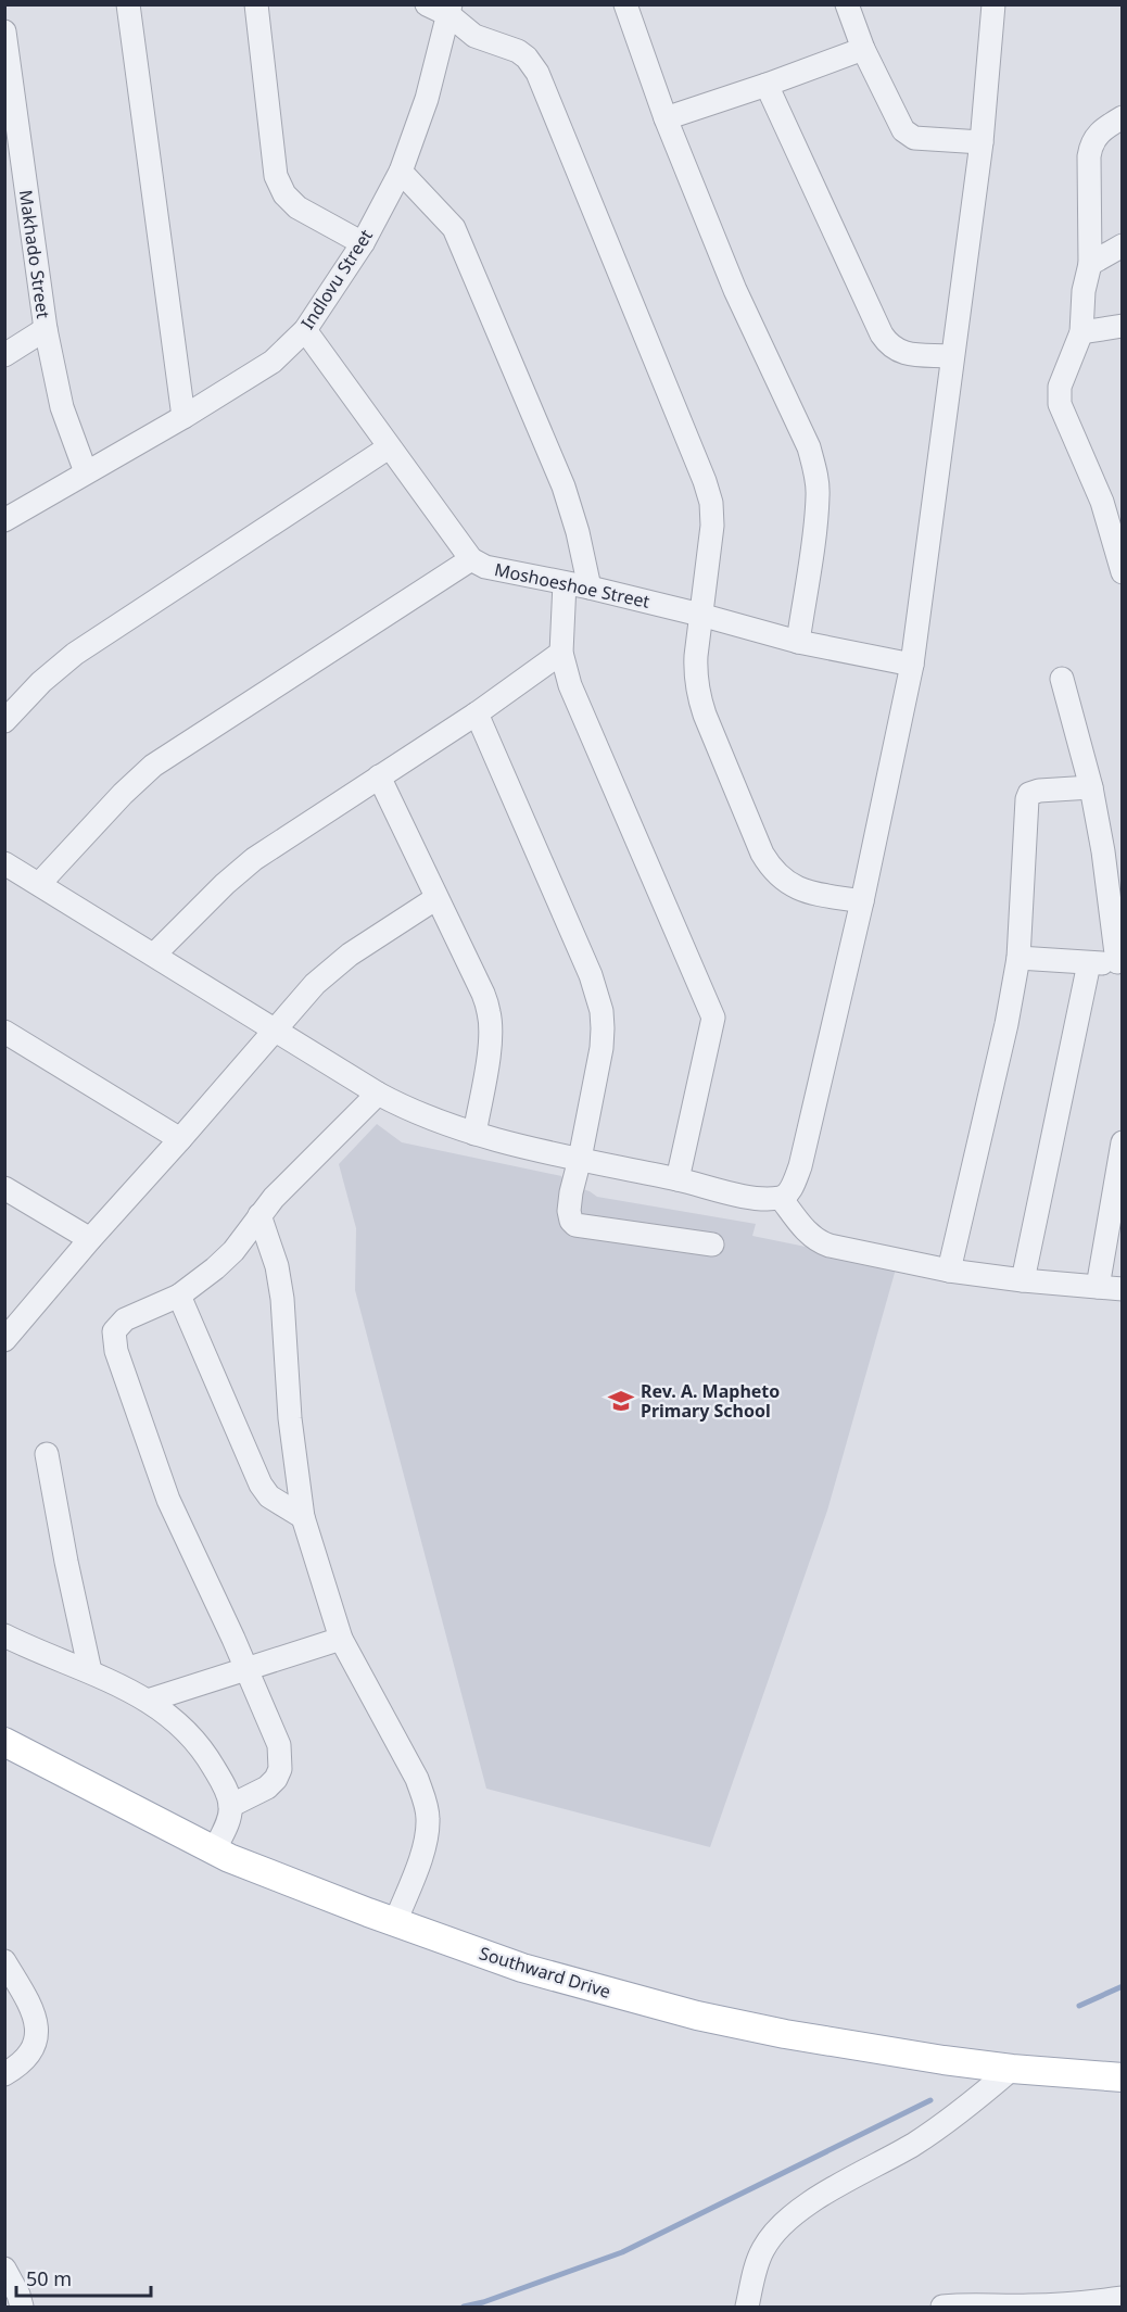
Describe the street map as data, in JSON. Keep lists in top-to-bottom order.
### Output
{
  "streets": {
    "main road": ["Southward Drive"],
    "street": ["Makhado Street", "Indlovu Street", "Moshoeshoe Street"]
  },
  "crossings": [
    ["Makhado Street", "Indlovu Street"],
    ["Indlovu Street", "Moshoeshoe Street"]
  ],
  "places": {
    "school or university": ["Rev. A. Mapheto Primary School"]
  },
  "scale_bar": "50 m"
}
